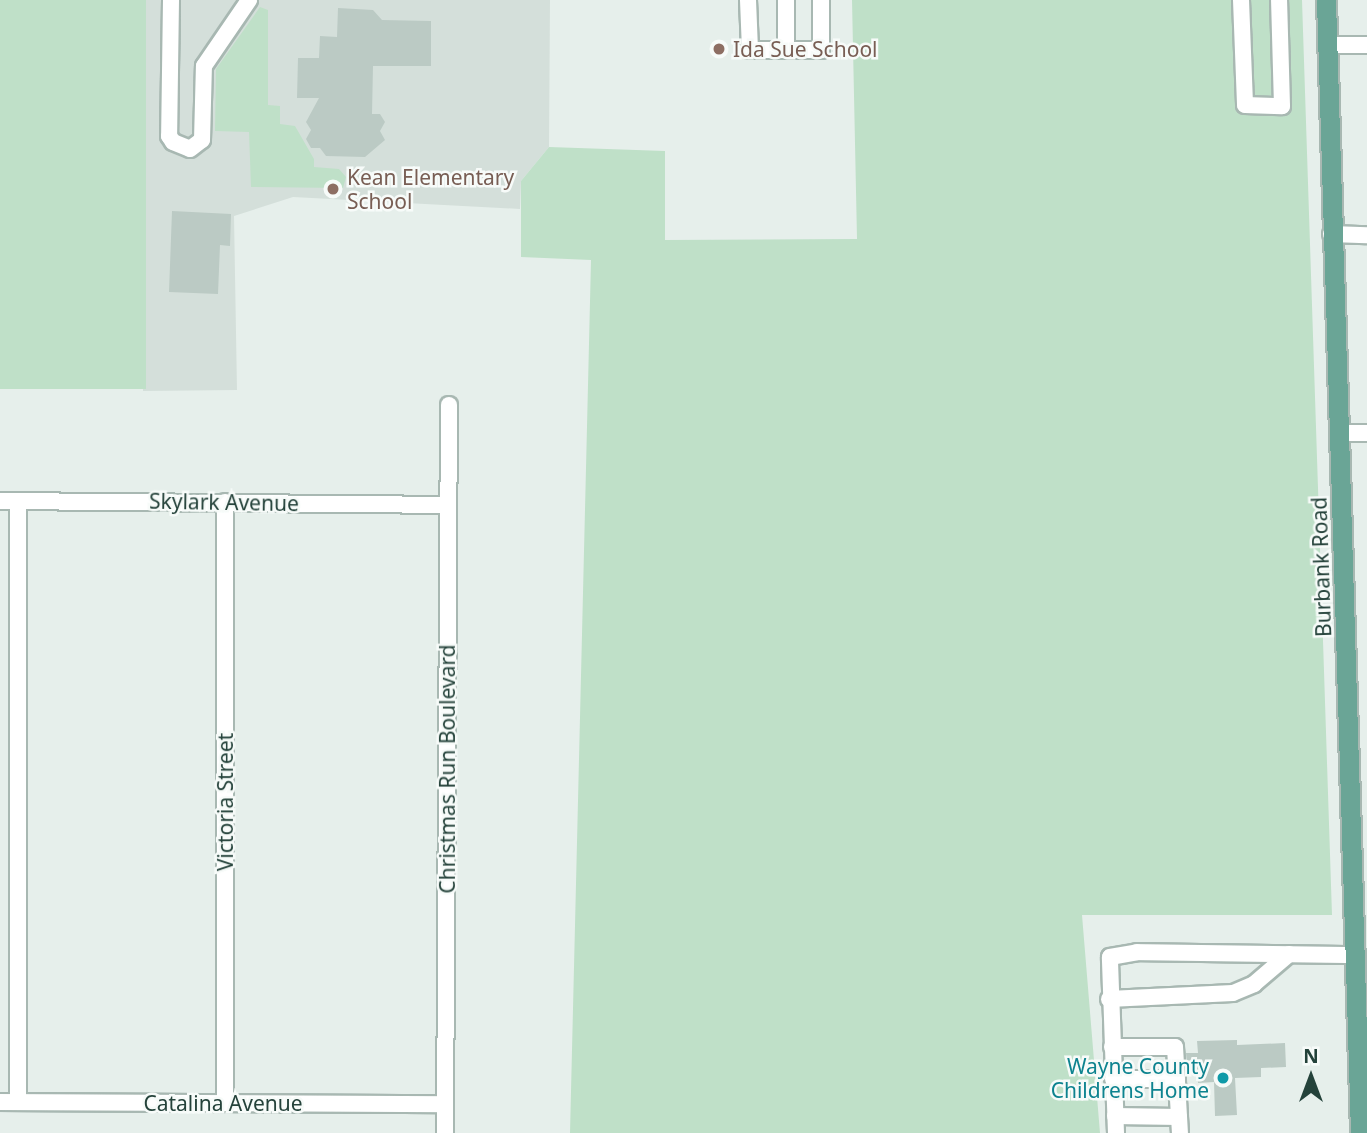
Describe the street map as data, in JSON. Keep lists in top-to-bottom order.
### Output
{
  "streets": {
    "main road": ["Burbank Road"],
    "street": [
      "Skylark Avenue",
      "Christmas Run Boulevard",
      "Victoria Street",
      "Catalina Avenue"
    ]
  },
  "crossings": [
    ["Skylark Avenue", "Christmas Run Boulevard"],
    ["Skylark Avenue", "Victoria Street"],
    ["Christmas Run Boulevard", "Catalina Avenue"],
    ["Victoria Street", "Catalina Avenue"]
  ],
  "places": ["Ida Sue School", "Kean Elementary School", "Wayne County Childrens Home"],
  "north": "top"
}
